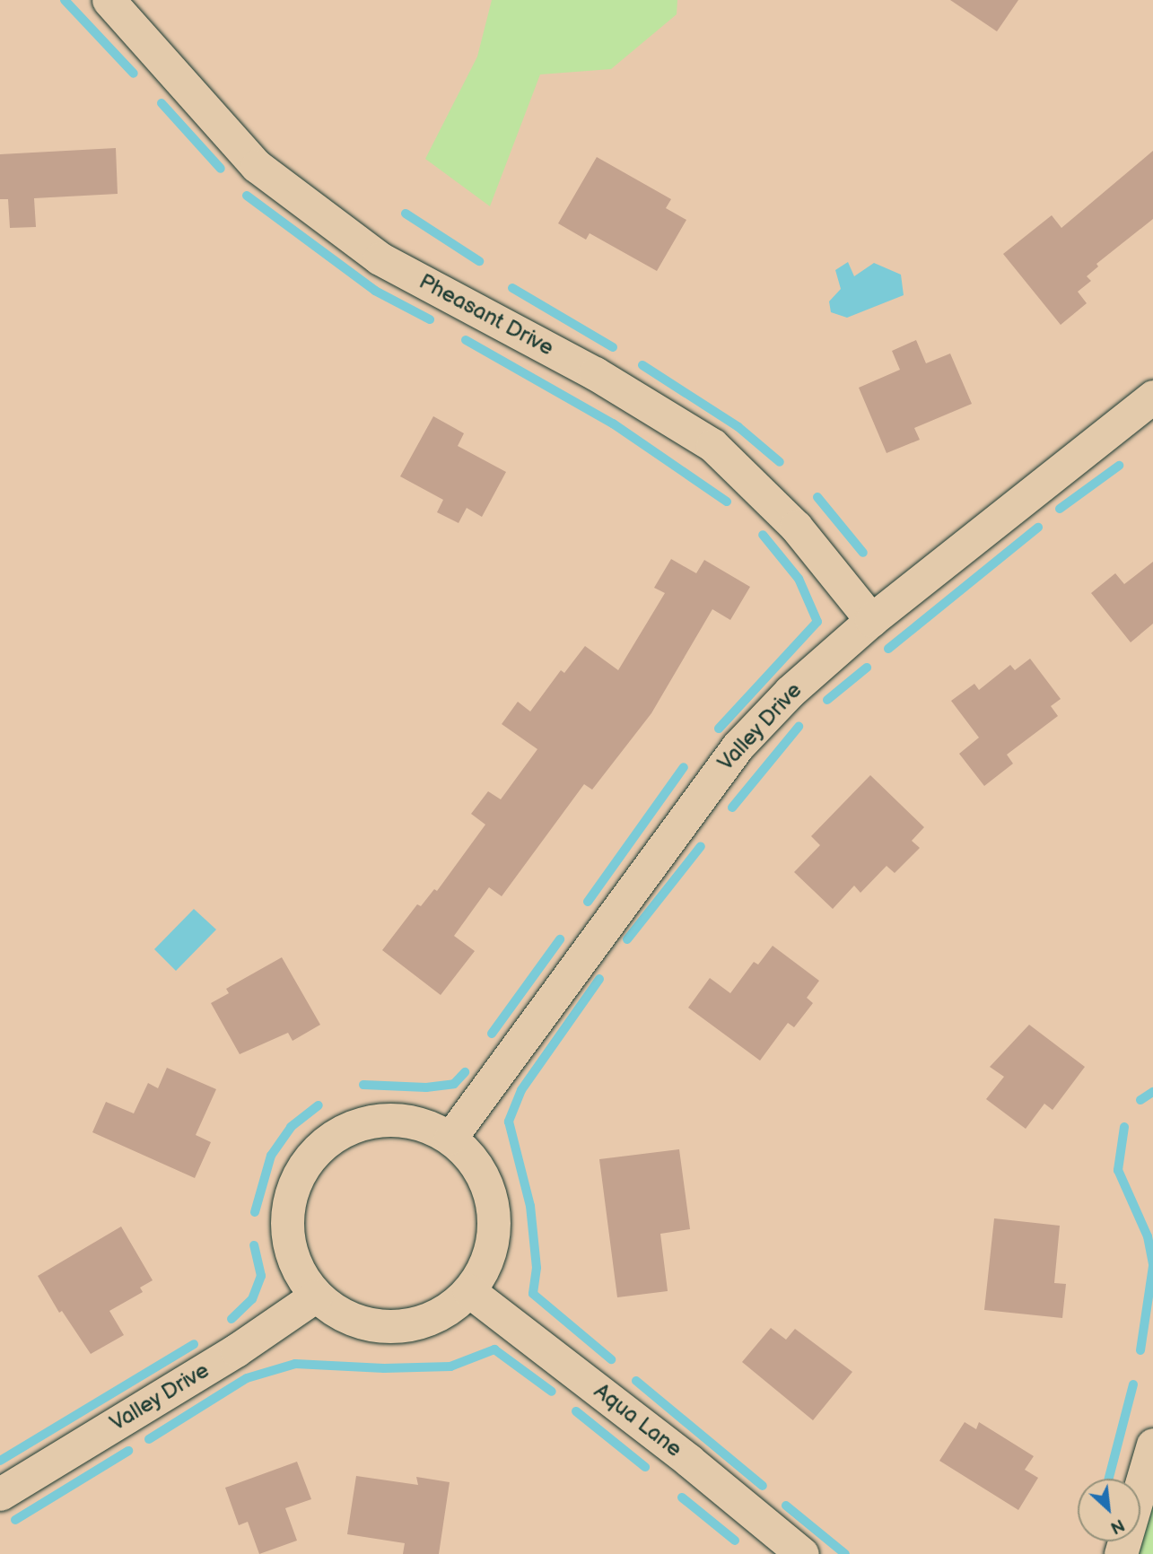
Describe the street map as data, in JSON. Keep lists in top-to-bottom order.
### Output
{
  "streets": {
    "street": ["Pheasant Drive", "Valley Drive", "Aqua Lane"]
  },
  "crossings": [
    ["Pheasant Drive", "Valley Drive"],
    ["Valley Drive", "Aqua Lane"]
  ],
  "north": "bottom right"
}
